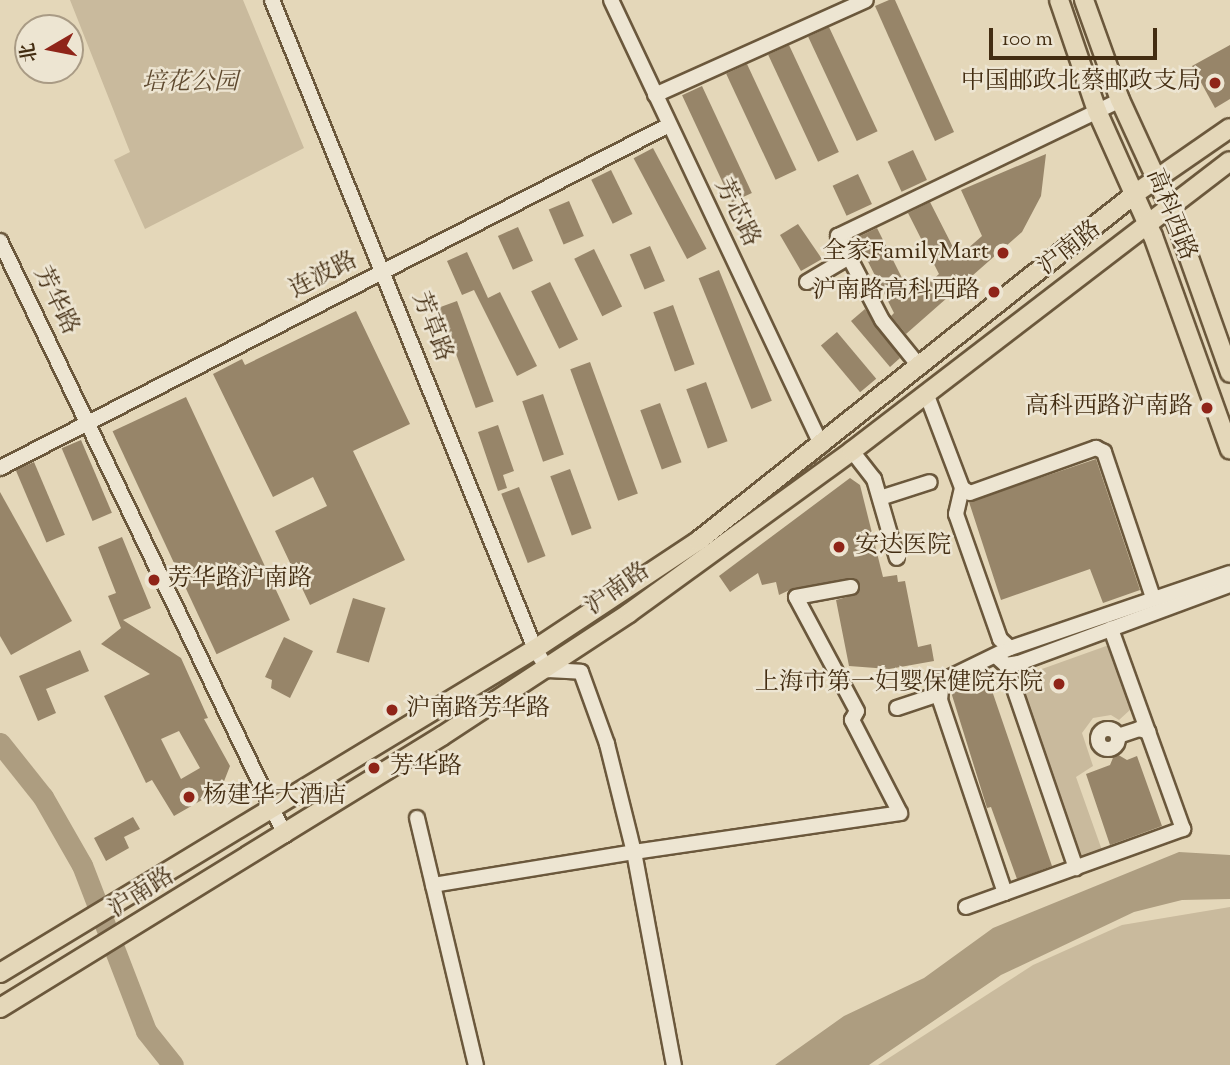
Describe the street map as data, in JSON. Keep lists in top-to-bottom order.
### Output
{
  "streets": {
    "main road": ["高科西路", "沪南路"],
    "street": [
      "芳芯路",
      "连波路",
      "芳华路",
      "芳草路"
    ]
  },
  "crossings": [
    ["芳芯路", "沪南路"],
    ["芳芯路", "连波路"],
    ["高科西路", "沪南路"],
    ["沪南路", "芳华路"],
    ["沪南路", "芳草路"],
    ["连波路", "芳华路"],
    ["连波路", "芳草路"]
  ],
  "parks": ["培花公园"],
  "places": [
    "中国邮政北蔡邮政支局",
    "全家FamilyMart",
    "沪南路高科西路",
    "高科西路沪南路",
    "安达医院",
    "芳华路沪南路",
    "上海市第一妇婴保健院东院",
    "沪南路芳华路",
    "芳华路",
    "杨建华大酒店"
  ],
  "scale_bar": "100 m",
  "north": "left"
}
